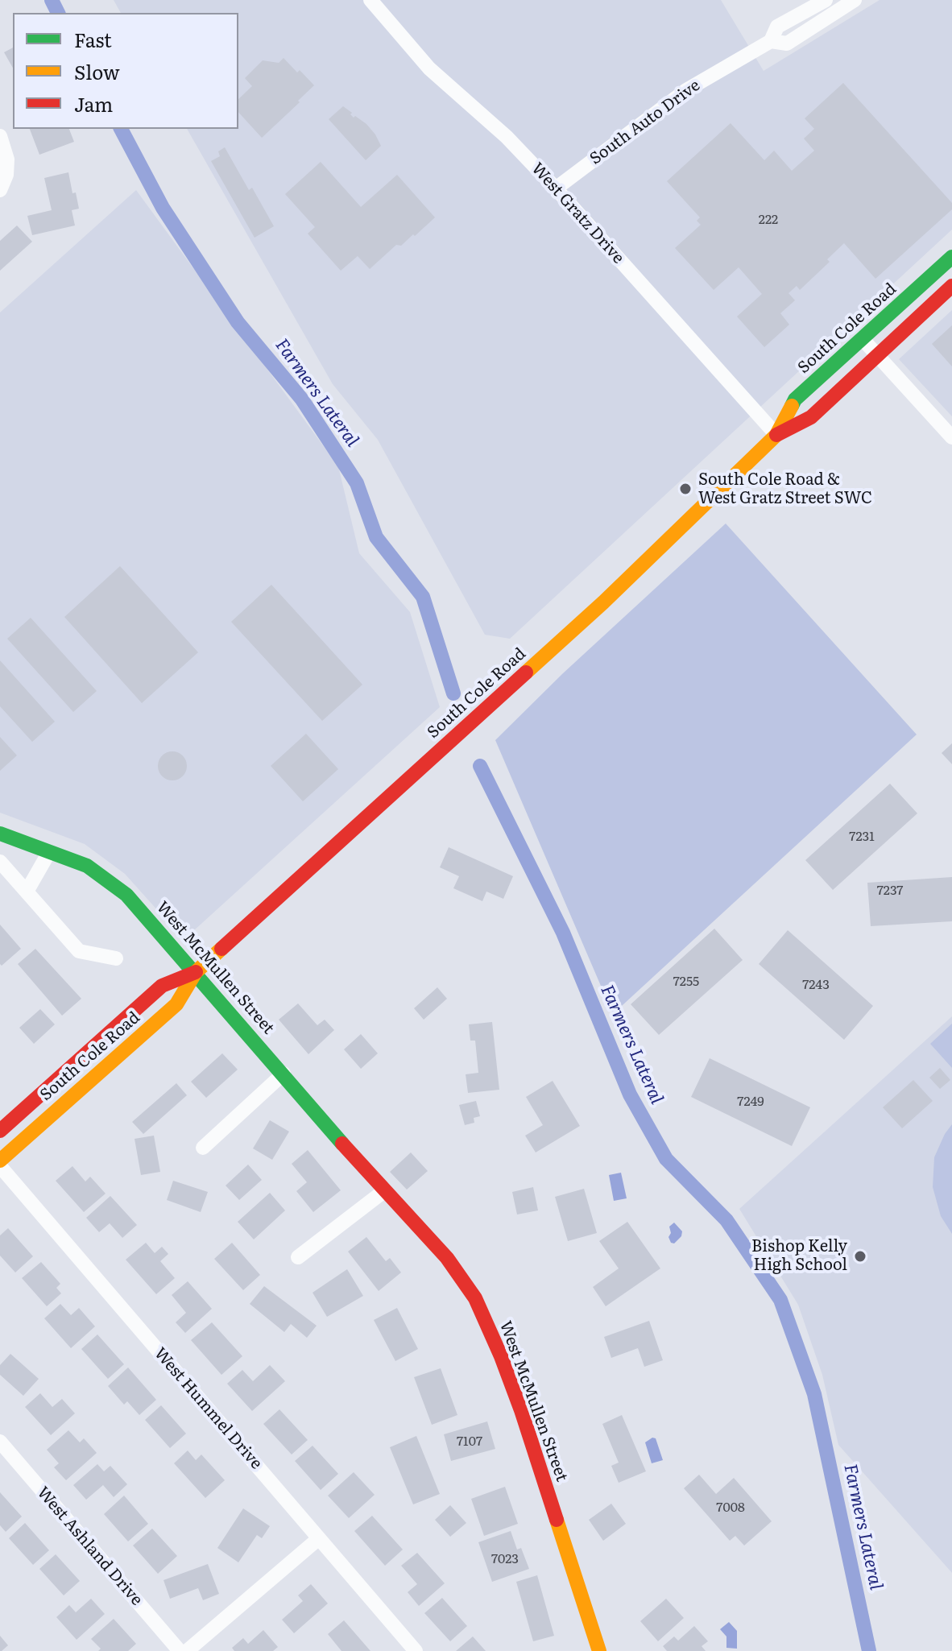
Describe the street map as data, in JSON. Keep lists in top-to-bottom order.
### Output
{
  "streets": {
    "main road": ["South Cole Road", "West McMullen Street"],
    "street": [
      "South Auto Drive",
      "West Gratz Drive",
      "West Hummel Drive",
      "West Ashland Drive"
    ]
  },
  "crossings": [
    ["South Auto Drive", "West Gratz Drive"],
    ["West Gratz Drive", "South Cole Road"],
    ["South Cole Road", "West McMullen Street"]
  ],
  "water": ["Farmers Lateral"],
  "places": ["South Cole Road & West Gratz Street SWC", "Bishop Kelly High School"],
  "house_numbers": [
    "222",
    "7231",
    "7237",
    "7255",
    "7243",
    "7249",
    "7107",
    "7008",
    "7023"
  ],
  "legend": ["Fast", "Slow", "Jam"]
}
